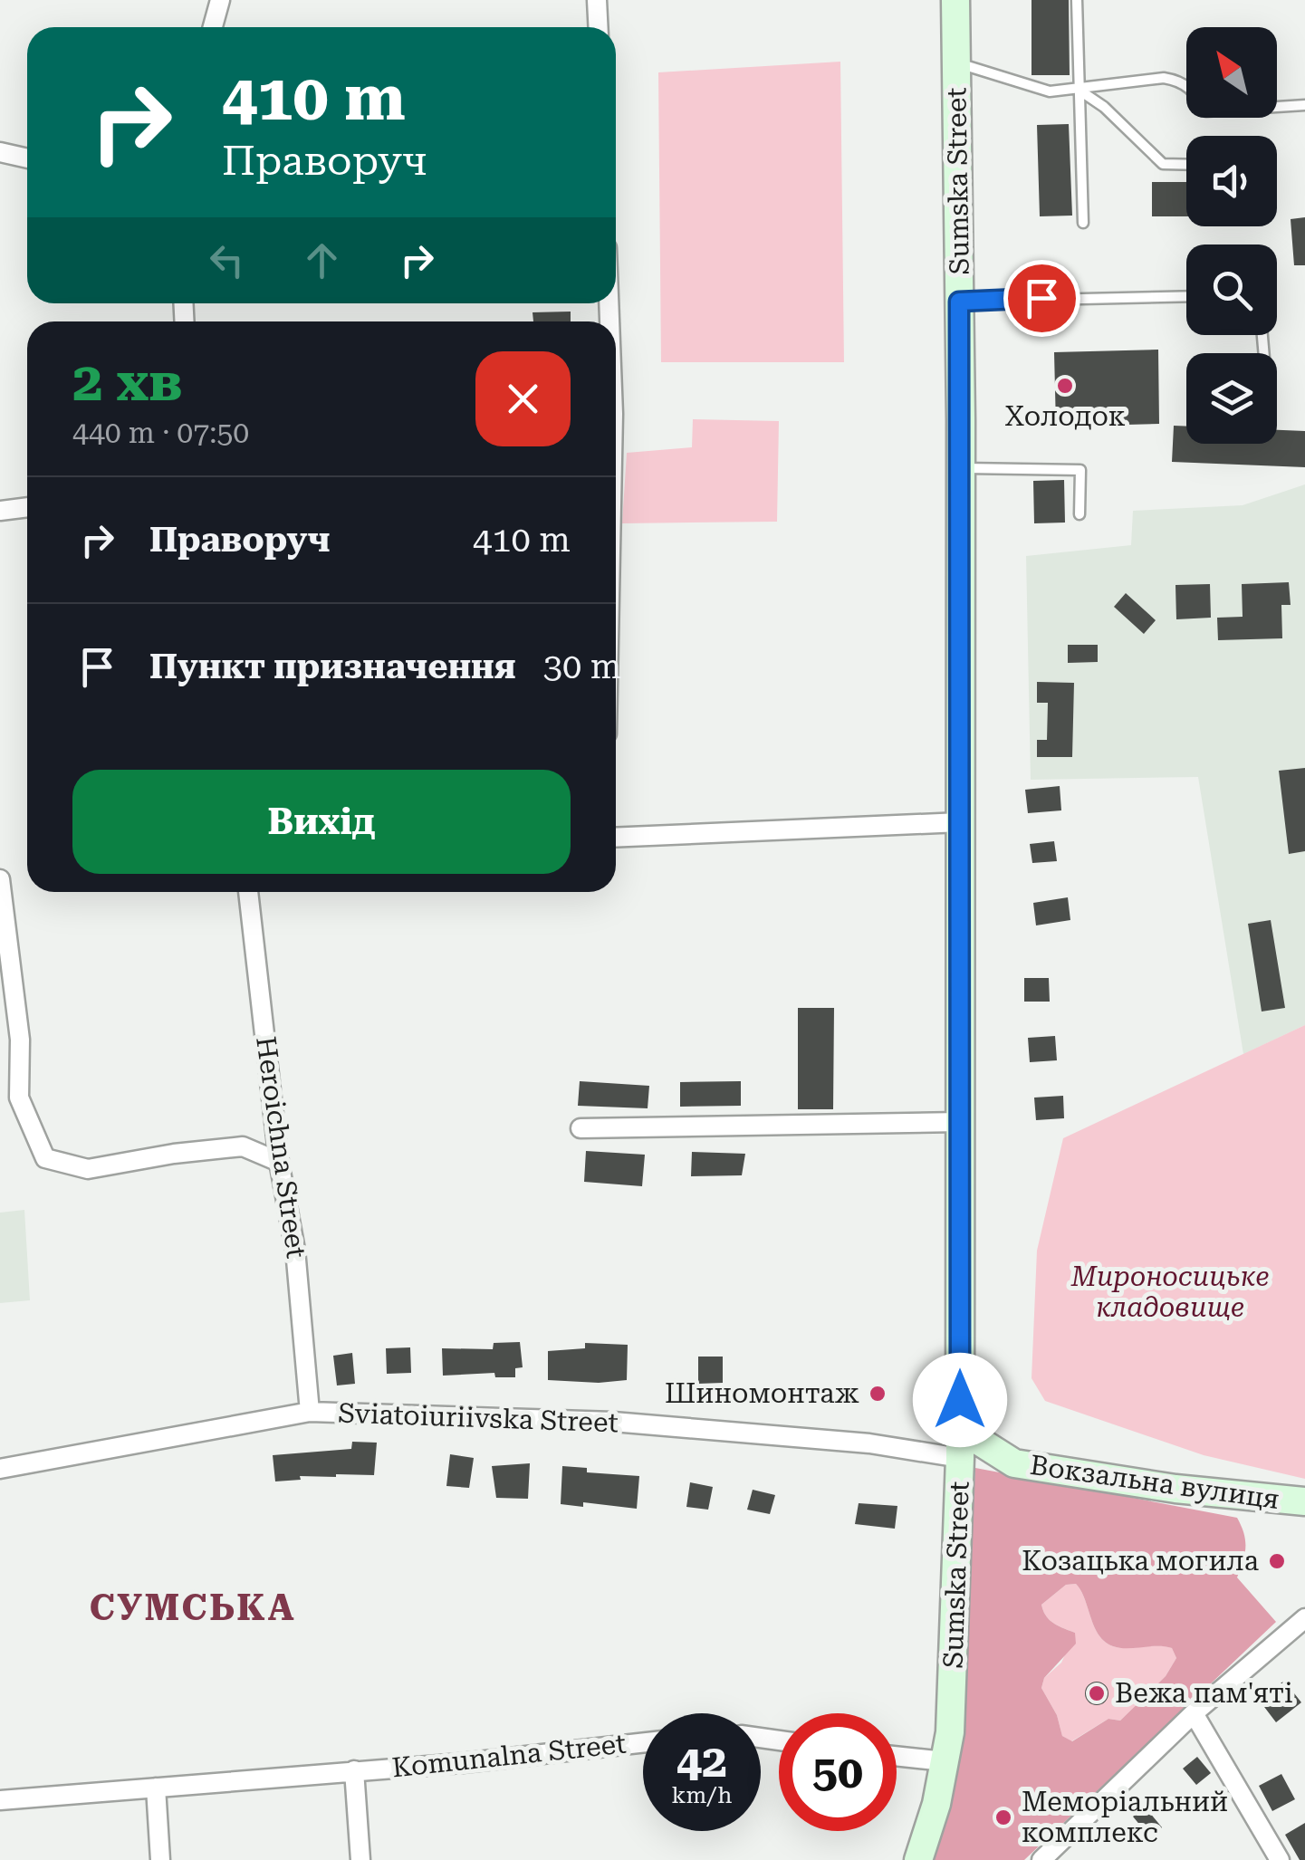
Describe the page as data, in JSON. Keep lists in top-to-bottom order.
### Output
{
  "streets": {
    "main road": ["Sumska Street", "Вокзальна вулиця"],
    "street": ["Heroichna Street", "Sviatoiuriivska Street", "Komunalna Street"]
  },
  "crossings": [
    ["Sumska Street", "Sviatoiuriivska Street"],
    ["Sumska Street", "Вокзальна вулиця"],
    ["Heroichna Street", "Sviatoiuriivska Street"]
  ],
  "districts": ["СУМСЬКА"],
  "parks": ["Мироносицьке кладовище"],
  "places": [
    "Холодок",
    "Шиномонтаж",
    "Козацька могила",
    "Вежа пам'яті",
    "Меморіальний комплекс"
  ],
  "north": "top left",
  "page": {
    "turn": ["410 m", "Праворуч"],
    "heading": ["2 хв", "440 m · 07:50"],
    "list": [
      {
        "name": "Праворуч",
        "value": "410 m"
      },
      {
        "name": "Пункт призначення",
        "value": "30 m"
      }
    ],
    "buttons": "Вихід",
    "speed": "42 km/h",
    "limit": "50"
  }
}
